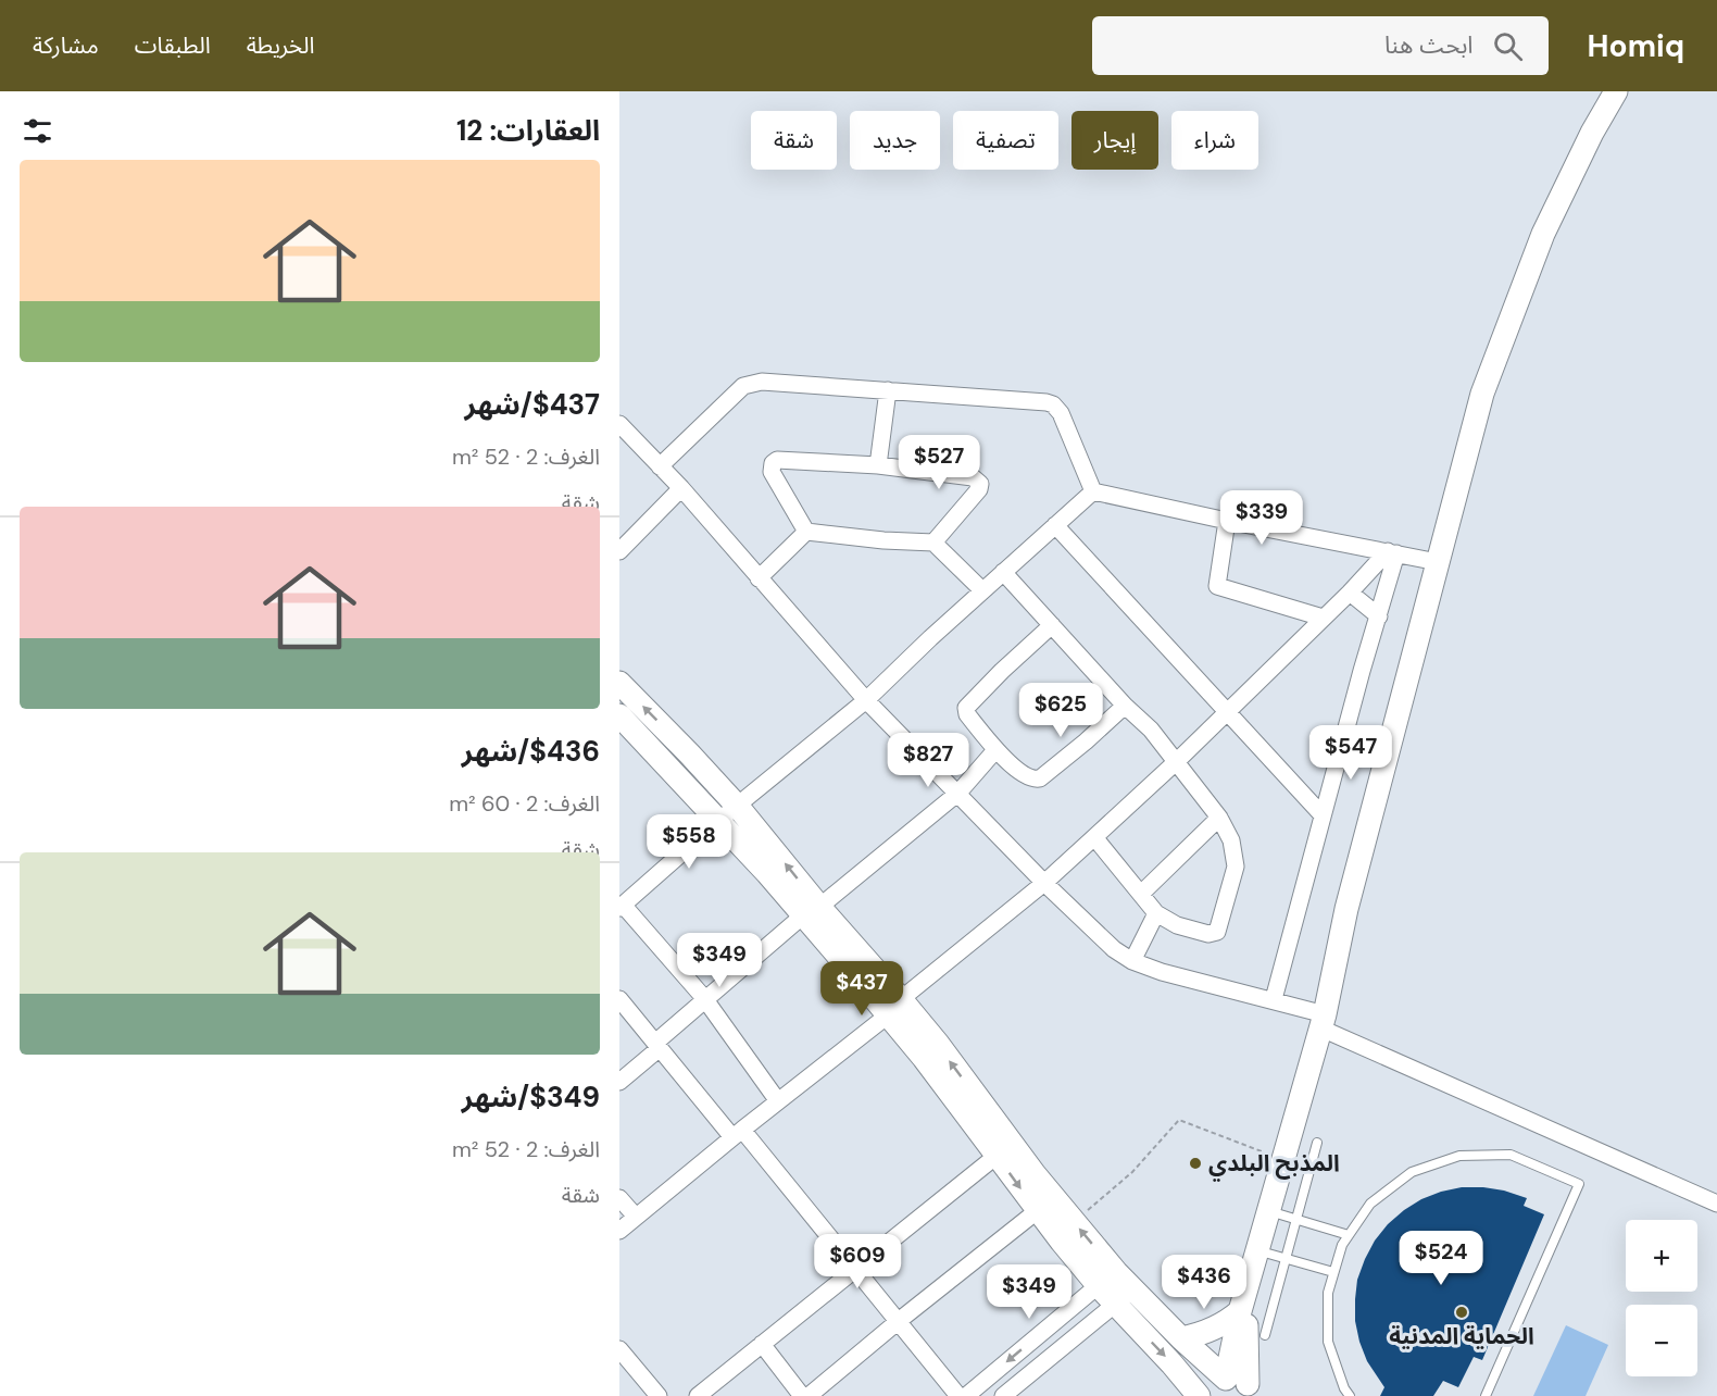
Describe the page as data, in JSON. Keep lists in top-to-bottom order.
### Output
{
  "places": ["المذبح البلدي", "الحماية المدنية"],
  "page": {
    "header": "Homiq",
    "search": "ابحث هنا",
    "nav": ["الخريطة", "الطبقات", "مشاركة"],
    "heading": "العقارات: 12",
    "chip": [
      "شراء",
      "إيجار",
      "تصفية",
      "جديد",
      "شقة"
    ],
    "list": [
      {
        "name": "$437/شهر",
        "note": "الغرف: 2 · 52 m² · شقة"
      },
      {
        "name": "$436/شهر",
        "note": "الغرف: 2 · 60 m² · شقة"
      },
      {
        "name": "$349/شهر",
        "note": "الغرف: 2 · 52 m² · شقة"
      }
    ],
    "price": [
      "$527",
      "$339",
      "$625",
      "$547",
      "$827",
      "$558",
      "$349",
      "$437",
      "$524",
      "$609",
      "$436",
      "$349"
    ],
    "map_buttons": ["+", "−"]
  }
}
